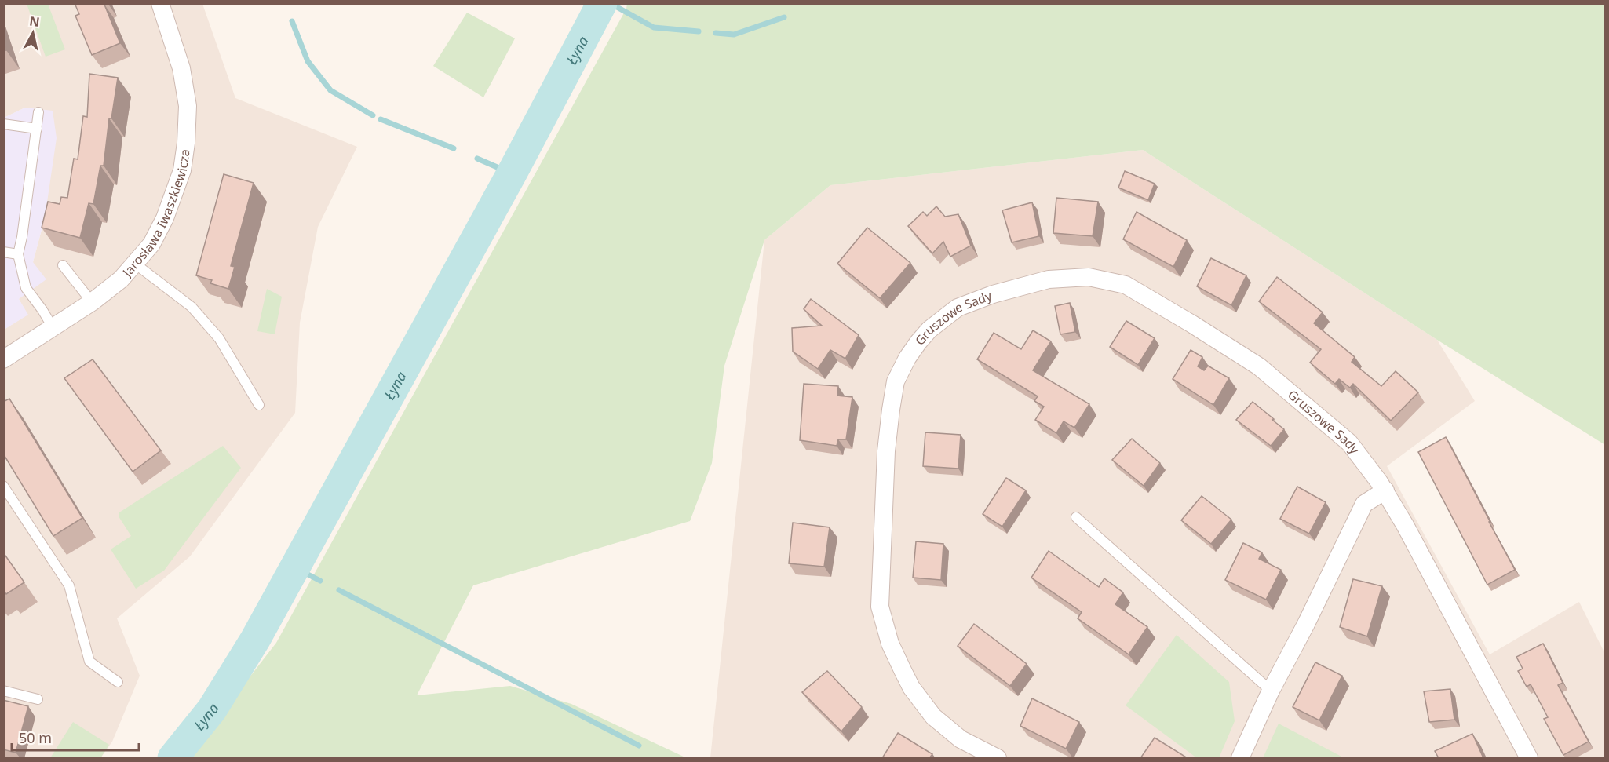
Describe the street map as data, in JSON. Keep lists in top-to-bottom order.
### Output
{
  "streets": {
    "street": ["Jarosława Iwaszkiewicza", "Gruszowe Sady"]
  },
  "water": ["Łyna"],
  "scale_bar": "50 m",
  "north": "top"
}
